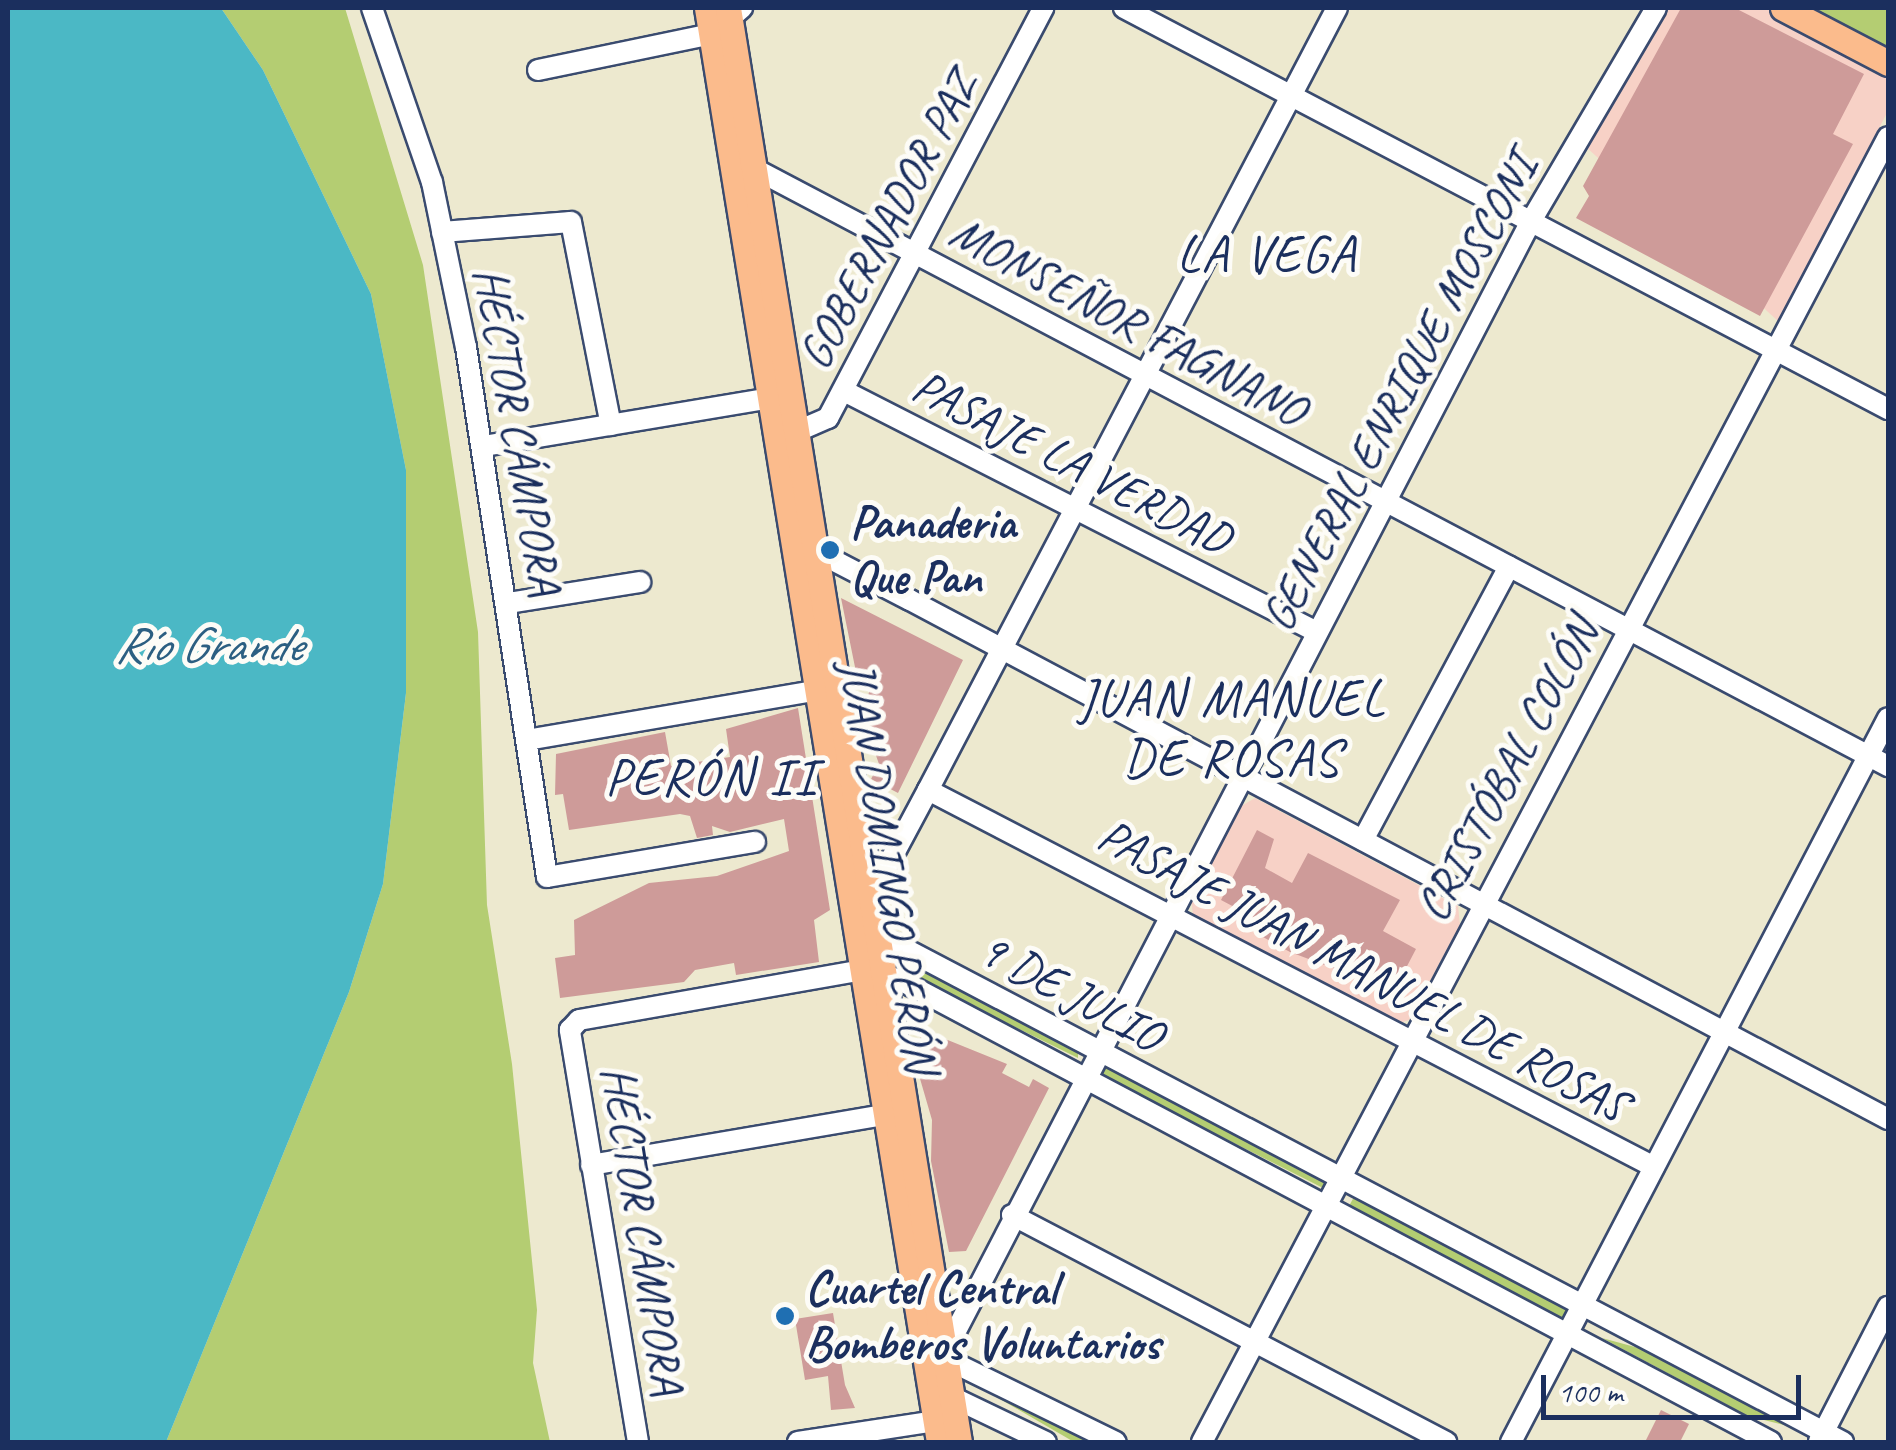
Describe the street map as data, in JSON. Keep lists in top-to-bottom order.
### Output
{
  "streets": {
    "main road": ["JUAN DOMINGO PERÓN"],
    "street": [
      "GOBERNADOR PAZ",
      "MONSEÑOR FAGNANO",
      "GENERAL ENRIQUE MOSCONI",
      "HÉCTOR CÁMPORA",
      "PASAJE LA VERDAD",
      "CRISTÓBAL COLÓN",
      "PASAJE JUAN MANUEL DE ROSAS",
      "9 DE JULIO"
    ]
  },
  "crossings": [
    ["GOBERNADOR PAZ", "MONSEÑOR FAGNANO"],
    ["GOBERNADOR PAZ", "PASAJE LA VERDAD"],
    ["GOBERNADOR PAZ", "JUAN DOMINGO PERÓN"],
    ["MONSEÑOR FAGNANO", "GENERAL ENRIQUE MOSCONI"],
    ["MONSEÑOR FAGNANO", "CRISTÓBAL COLÓN"],
    ["MONSEÑOR FAGNANO", "JUAN DOMINGO PERÓN"],
    ["GENERAL ENRIQUE MOSCONI", "PASAJE LA VERDAD"],
    ["GENERAL ENRIQUE MOSCONI", "JUAN DOMINGO PERÓN"],
    ["GENERAL ENRIQUE MOSCONI", "PASAJE JUAN MANUEL DE ROSAS"],
    ["GENERAL ENRIQUE MOSCONI", "9 DE JULIO"],
    ["HÉCTOR CÁMPORA", "JUAN DOMINGO PERÓN"],
    ["HÉCTOR CÁMPORA", "9 DE JULIO"],
    ["CRISTÓBAL COLÓN", "PASAJE JUAN MANUEL DE ROSAS"],
    ["CRISTÓBAL COLÓN", "9 DE JULIO"],
    ["JUAN DOMINGO PERÓN", "9 DE JULIO"]
  ],
  "districts": ["LA VEGA", "JUAN MANUEL DE ROSAS", "PERÓN II"],
  "water": ["Río Grande"],
  "places": ["Panaderia Que Pan", "Cuartel Central Bomberos Voluntarios"],
  "scale_bar": "100 m"
}
